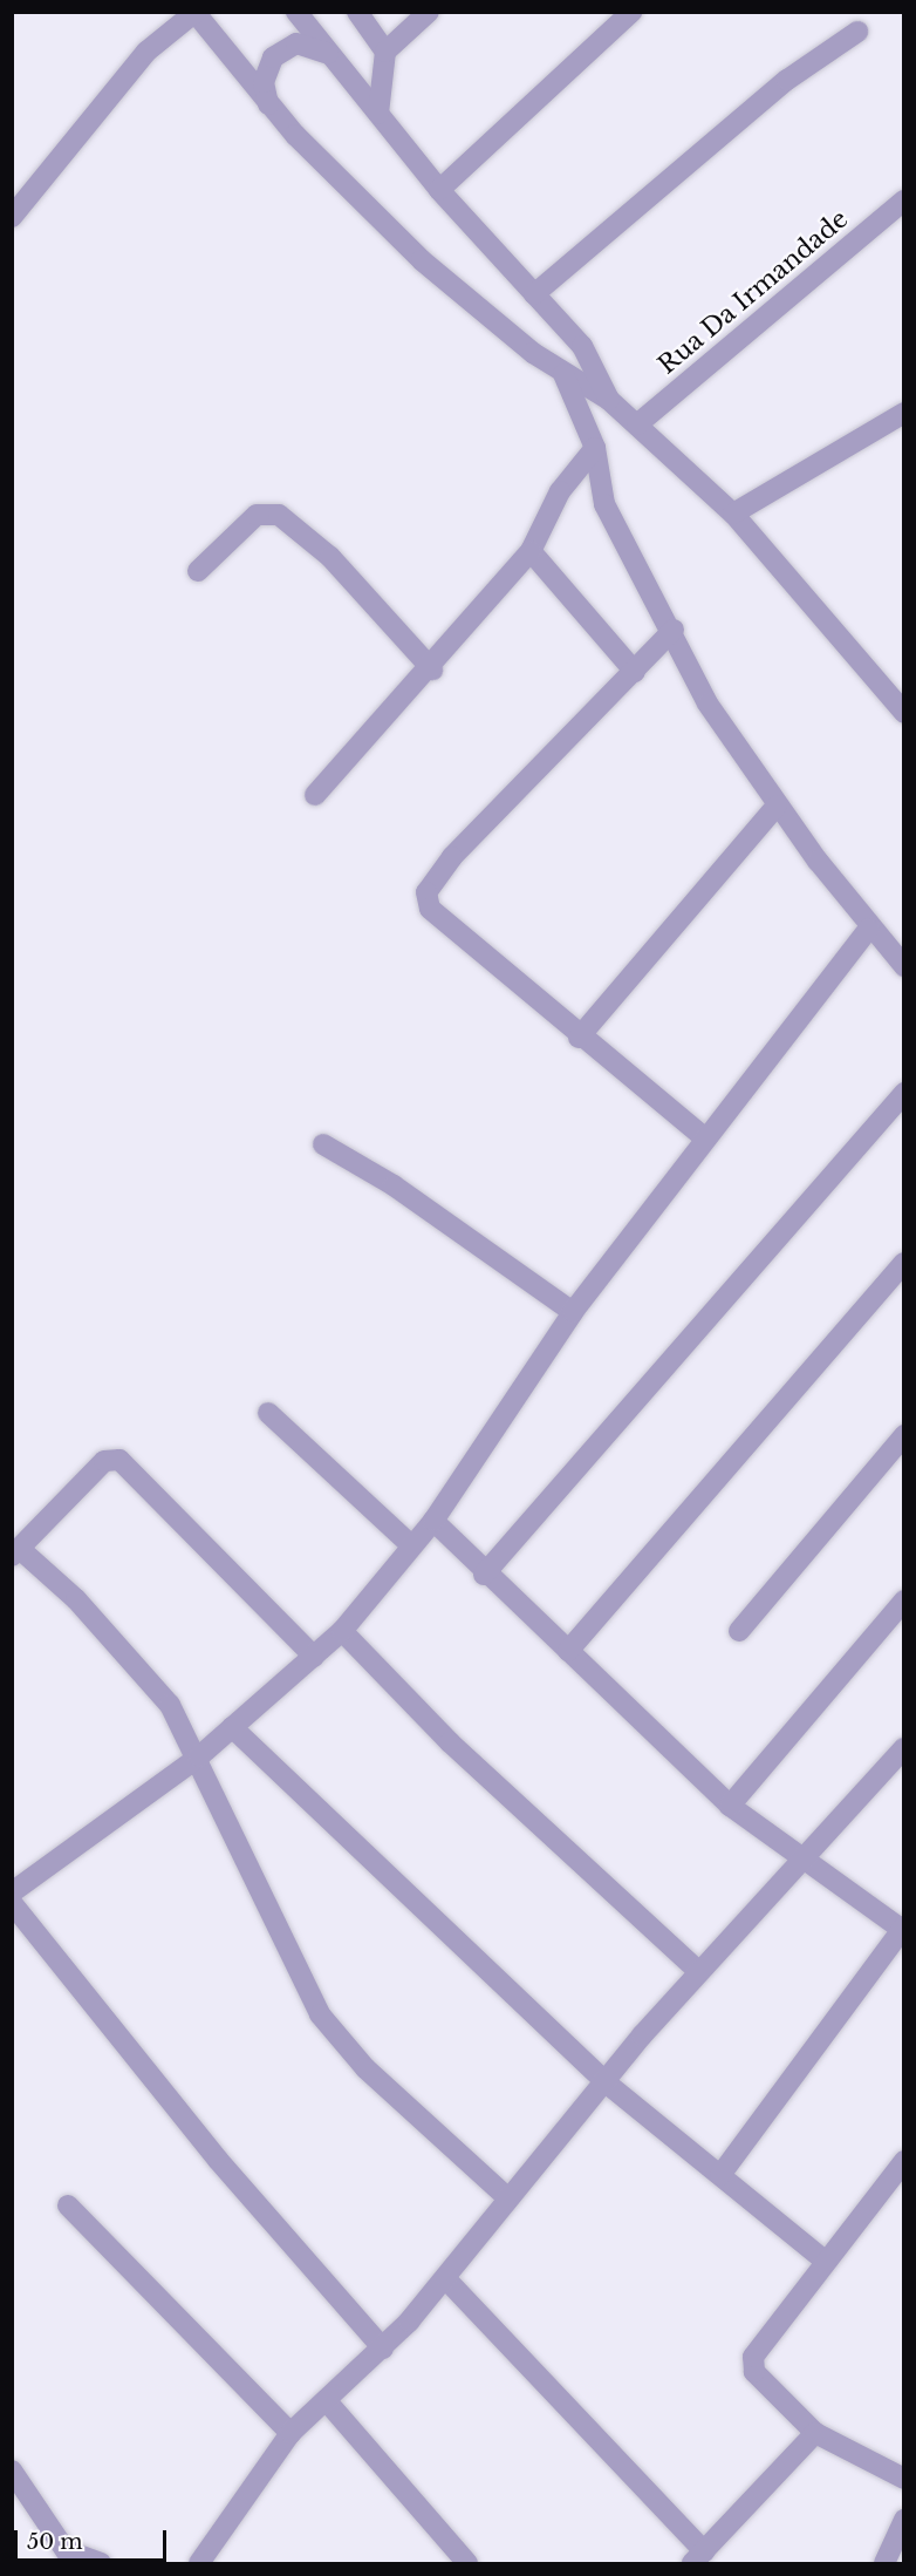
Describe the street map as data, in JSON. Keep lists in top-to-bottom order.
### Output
{
  "streets": {
    "street": ["Rua Da Irmandade"]
  },
  "scale_bar": "50 m"
}
